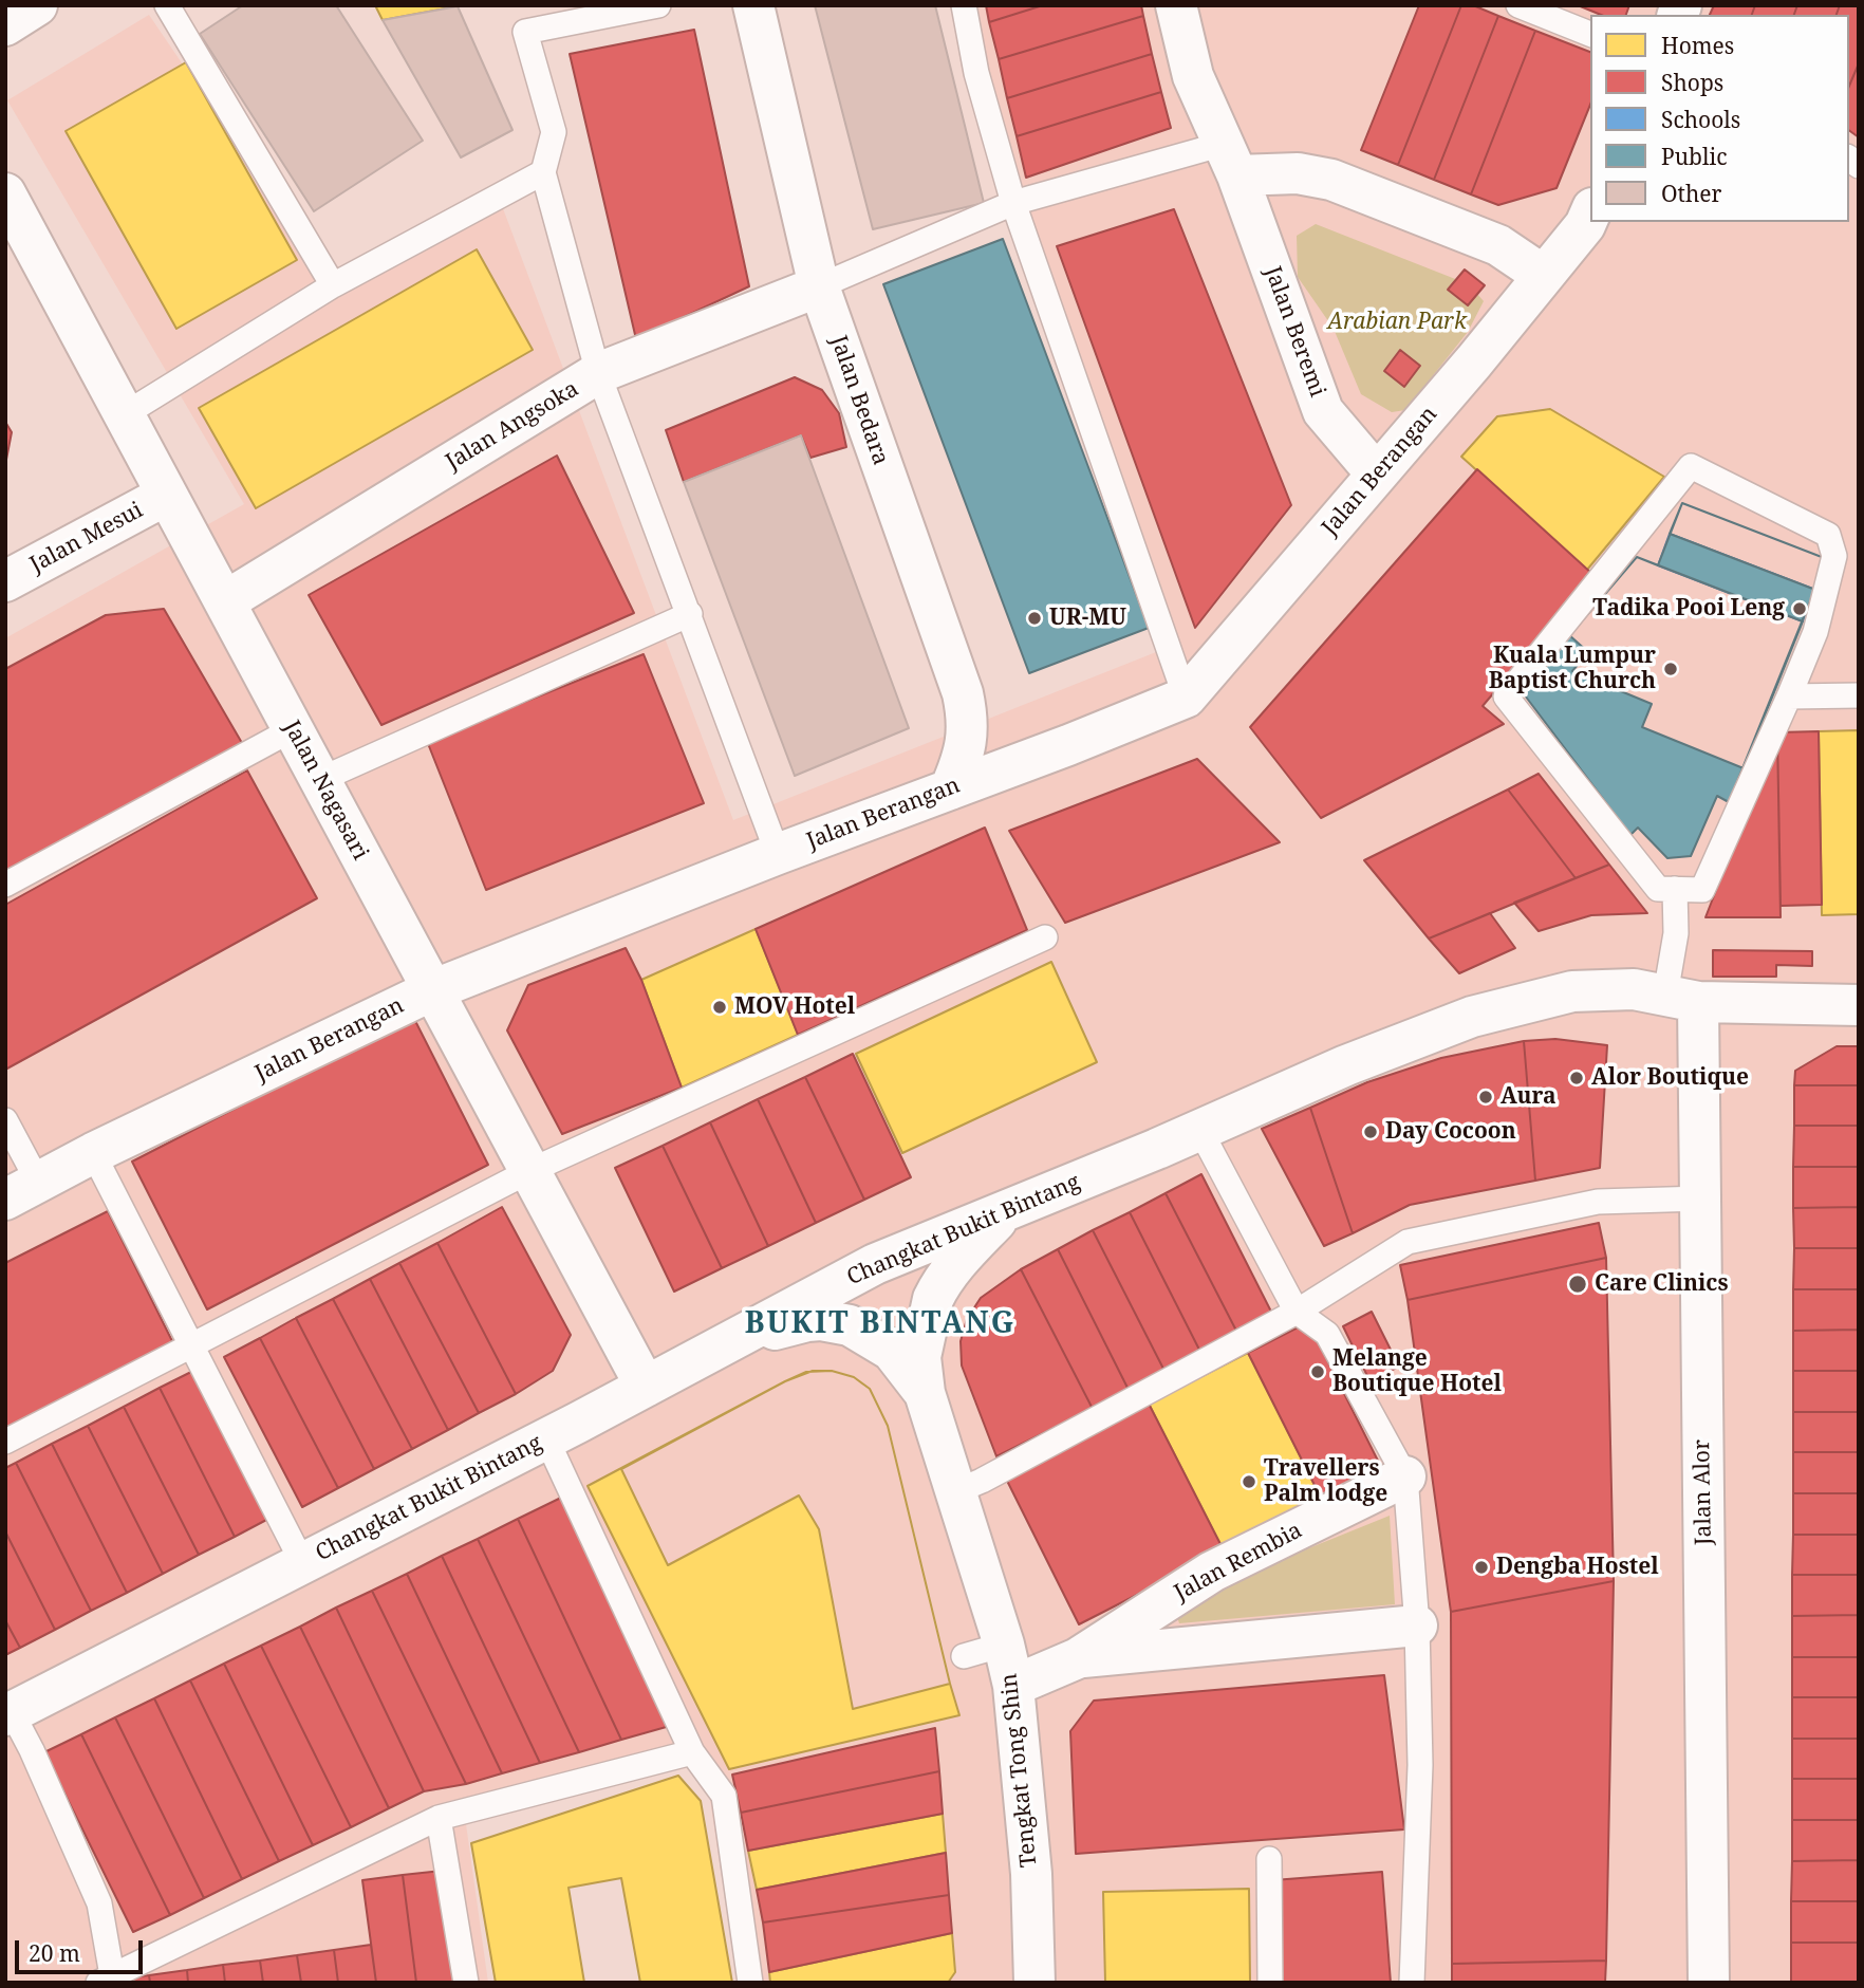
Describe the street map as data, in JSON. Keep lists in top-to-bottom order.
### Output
{
  "streets": {
    "street": [
      "Jalan Beremi",
      "Jalan Bedara",
      "Jalan Angsoka",
      "Jalan Berangan",
      "Jalan Mesui",
      "Jalan Nagasari",
      "Changkat Bukit Bintang",
      "Jalan Alor",
      "Jalan Rembia",
      "Tengkat Tong Shin"
    ]
  },
  "crossings": [
    ["Jalan Beremi", "Jalan Berangan"],
    ["Jalan Bedara", "Jalan Angsoka"],
    ["Jalan Bedara", "Jalan Berangan"],
    ["Jalan Angsoka", "Jalan Nagasari"],
    ["Jalan Berangan", "Jalan Nagasari"],
    ["Jalan Mesui", "Jalan Nagasari"],
    ["Jalan Nagasari", "Changkat Bukit Bintang"],
    ["Changkat Bukit Bintang", "Jalan Alor"],
    ["Changkat Bukit Bintang", "Tengkat Tong Shin"],
    ["Jalan Rembia", "Tengkat Tong Shin"]
  ],
  "districts": ["BUKIT BINTANG"],
  "parks": ["Arabian Park"],
  "places": [
    "Tadika Pooi Leng",
    "UR-MU",
    "Kuala Lumpur Baptist Church",
    "MOV Hotel",
    "Alor Boutique",
    "Aura",
    "Day Cocoon",
    "Care Clinics",
    "Melange Boutique Hotel",
    "Travellers Palm lodge",
    "Dengba Hostel"
  ],
  "legend": [
    "Homes",
    "Shops",
    "Schools",
    "Public",
    "Other"
  ],
  "scale_bar": "20 m"
}
